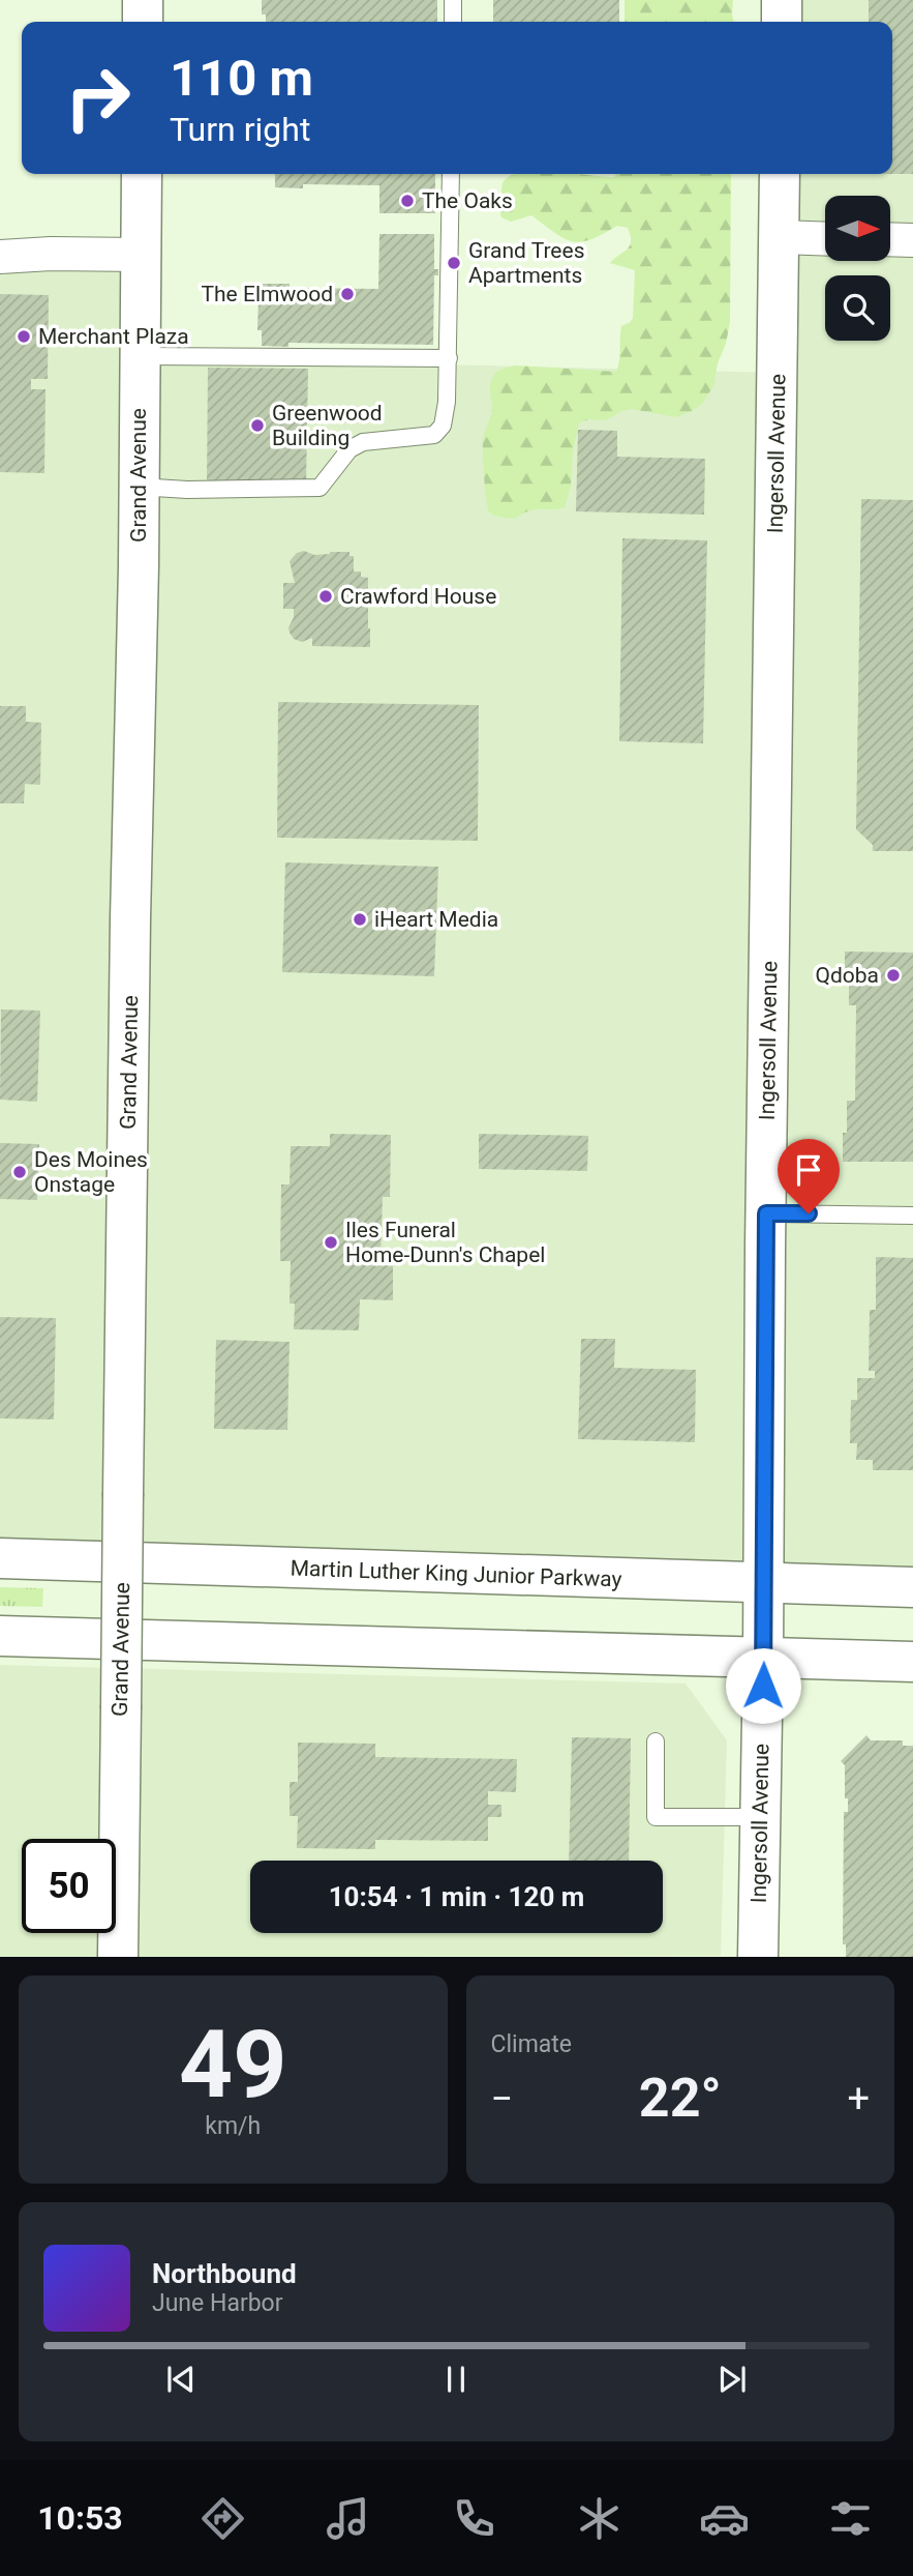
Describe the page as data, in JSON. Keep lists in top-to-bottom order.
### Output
{
  "streets": {
    "main road": ["Ingersoll Avenue", "Grand Avenue", "Martin Luther King Junior Parkway"]
  },
  "crossings": [
    ["Ingersoll Avenue", "Martin Luther King Junior Parkway"]
  ],
  "places": [
    "The Oaks",
    "Grand Trees Apartments",
    "The Elmwood",
    "Merchant Plaza",
    "Greenwood Building",
    "Crawford House",
    "iHeart Media",
    "Qdoba",
    "Des Moines Onstage",
    "Iles Funeral Home-Dunn's Chapel"
  ],
  "north": "right",
  "page": {
    "turn": ["110 m", "Turn right"],
    "limit": "50",
    "trip": "10:54 · 1 min · 120 m",
    "tile": [
      ["49", "km/h"],
      "Climate"
    ],
    "heat": ["−", "22°", "+"],
    "song": ["Northbound", "June Harbor"],
    "tabs": "10:53"
  }
}
